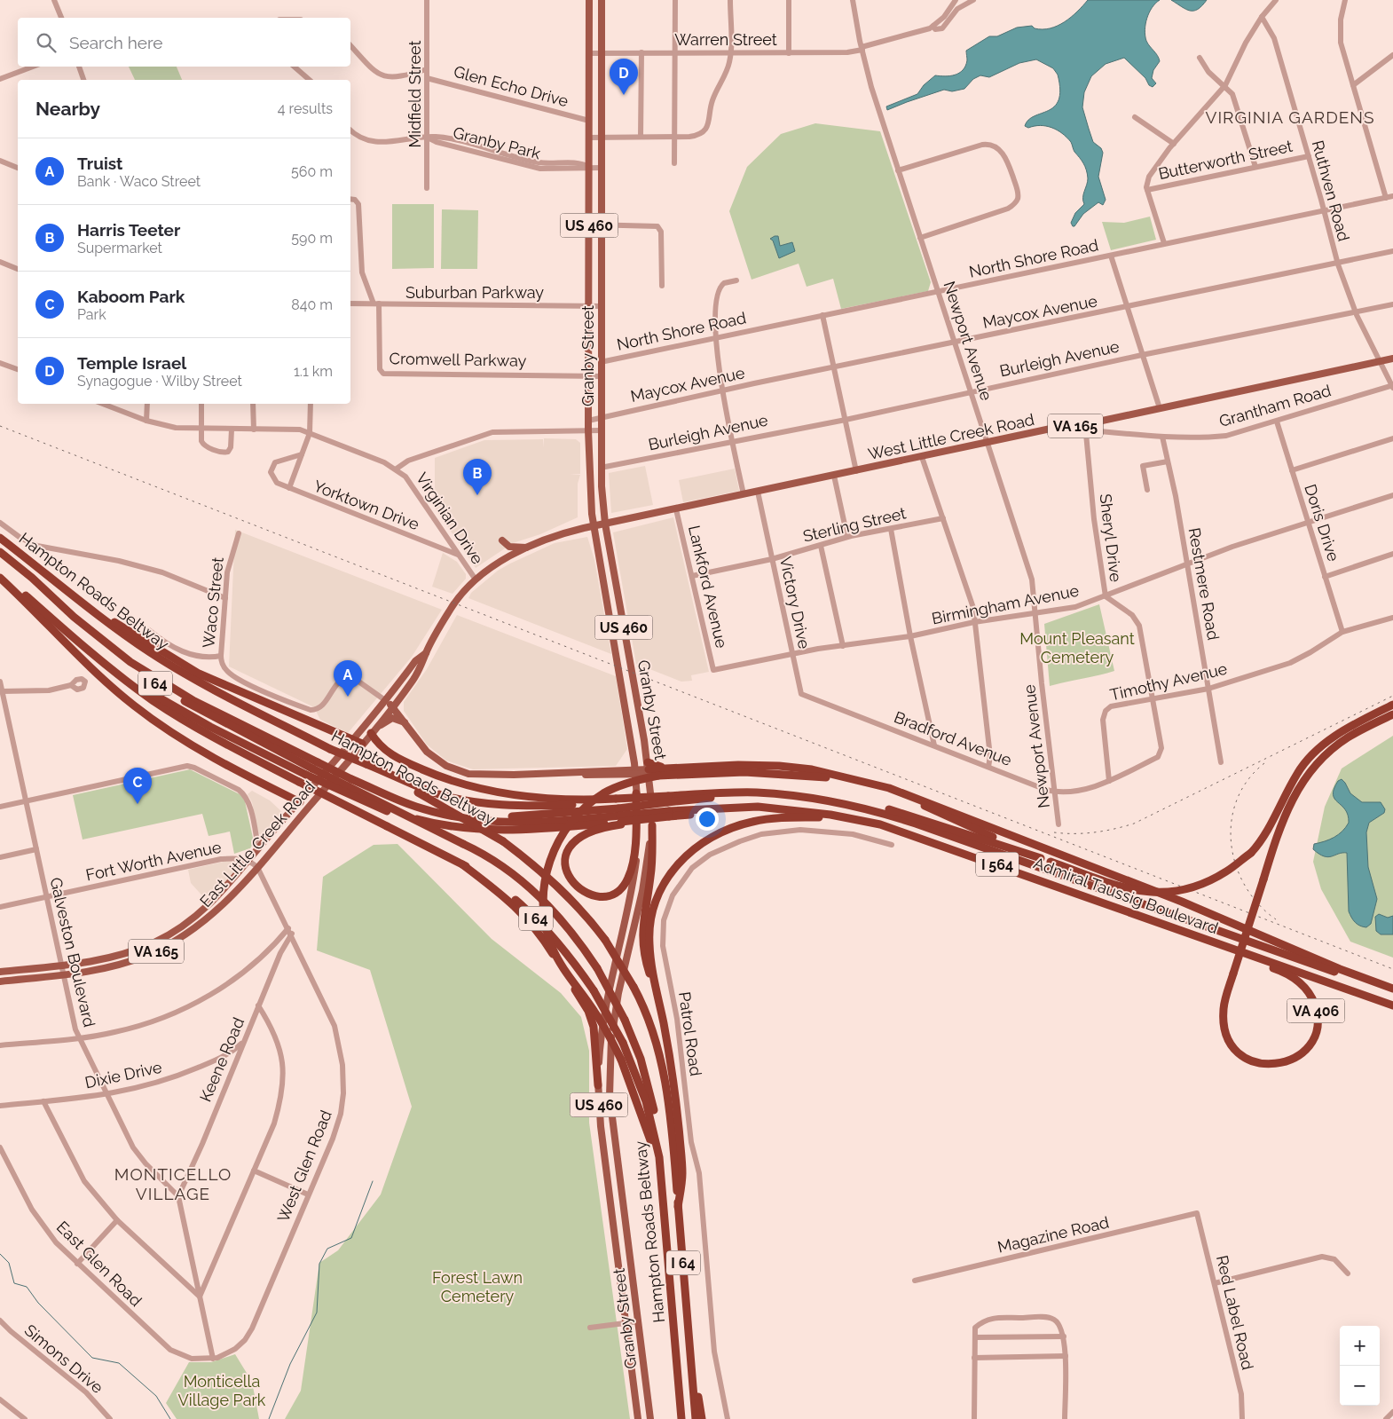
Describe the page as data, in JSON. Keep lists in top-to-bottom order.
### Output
{
  "streets": {
    "highway": [
      "Hampton Roads Beltway",
      "I 64",
      "I 564",
      "Admiral Taussig Boulevard",
      "VA 406"
    ],
    "main road": [
      "US 460",
      "Granby Street",
      "VA 165",
      "West Little Creek Road",
      "East Little Creek Road"
    ],
    "street": [
      "Warren Street",
      "Glen Echo Drive",
      "Midfield Street",
      "Granby Park",
      "Butterworth Street",
      "Ruthven Road",
      "North Shore Road",
      "Suburban Parkway",
      "Maycox Avenue",
      "Newport Avenue",
      "Burleigh Avenue",
      "Cromwell Parkway",
      "Grantham Road",
      "Yorktown Drive",
      "Virginian Drive",
      "Doris Drive",
      "Sterling Street",
      "Sheryl Drive",
      "Restmere Road",
      "Lankford Avenue",
      "Waco Street",
      "Victory Drive",
      "Birmingham Avenue",
      "Timothy Avenue",
      "Bradford Avenue",
      "Fort Worth Avenue",
      "Galveston Boulevard",
      "Patrol Road",
      "Keene Road",
      "Dixie Drive",
      "West Glen Road",
      "Magazine Road",
      "East Glen Road",
      "Red Label Road",
      "Simons Drive"
    ]
  },
  "crossings": [
    ["Warren Street", "Newport Avenue"],
    ["Warren Street", "Granby Street"],
    ["Glen Echo Drive", "Midfield Street"],
    ["Glen Echo Drive", "Granby Street"],
    ["Midfield Street", "Granby Park"],
    ["Granby Park", "Granby Street"],
    ["Butterworth Street", "Ruthven Road"],
    ["Ruthven Road", "North Shore Road"],
    ["Ruthven Road", "Maycox Avenue"],
    ["Ruthven Road", "Burleigh Avenue"],
    ["Ruthven Road", "Grantham Road"],
    ["Ruthven Road", "West Little Creek Road"],
    ["North Shore Road", "Newport Avenue"],
    ["North Shore Road", "Granby Street"],
    ["Suburban Parkway", "Granby Street"],
    ["Suburban Parkway", "Cromwell Parkway"],
    ["Maycox Avenue", "Newport Avenue"],
    ["Maycox Avenue", "Granby Street"],
    ["Newport Avenue", "Burleigh Avenue"],
    ["Newport Avenue", "West Little Creek Road"],
    ["Newport Avenue", "Birmingham Avenue"],
    ["Newport Avenue", "Bradford Avenue"],
    ["Granby Street", "Burleigh Avenue"],
    ["Granby Street", "Cromwell Parkway"],
    ["Granby Street", "West Little Creek Road"],
    ["Granby Street", "East Little Creek Road"],
    ["Grantham Road", "West Little Creek Road"],
    ["Grantham Road", "Doris Drive"],
    ["Grantham Road", "Sheryl Drive"],
    ["Grantham Road", "Restmere Road"],
    ["West Little Creek Road", "Sheryl Drive"],
    ["West Little Creek Road", "Lankford Avenue"],
    ["West Little Creek Road", "Victory Drive"],
    ["West Little Creek Road", "East Little Creek Road"],
    ["Yorktown Drive", "Virginian Drive"],
    ["Virginian Drive", "East Little Creek Road"],
    ["Doris Drive", "Birmingham Avenue"],
    ["Doris Drive", "Timothy Avenue"],
    ["Sterling Street", "Lankford Avenue"],
    ["Sterling Street", "Victory Drive"],
    ["Sheryl Drive", "Birmingham Avenue"],
    ["Sheryl Drive", "Timothy Avenue"],
    ["Sheryl Drive", "Bradford Avenue"],
    ["Restmere Road", "Birmingham Avenue"],
    ["Restmere Road", "Timothy Avenue"],
    ["Lankford Avenue", "Birmingham Avenue"],
    ["Hampton Roads Beltway", "I 64"],
    ["Waco Street", "East Little Creek Road"],
    ["Victory Drive", "Birmingham Avenue"],
    ["Victory Drive", "Bradford Avenue"],
    ["Timothy Avenue", "Bradford Avenue"],
    ["East Little Creek Road", "Fort Worth Avenue"],
    ["East Little Creek Road", "Galveston Boulevard"],
    ["East Little Creek Road", "West Glen Road"],
    ["Fort Worth Avenue", "Galveston Boulevard"],
    ["Admiral Taussig Boulevard", "VA 406"],
    ["Galveston Boulevard", "Keene Road"],
    ["Galveston Boulevard", "Dixie Drive"],
    ["Keene Road", "Dixie Drive"],
    ["Keene Road", "West Glen Road"],
    ["West Glen Road", "East Glen Road"],
    ["Magazine Road", "Red Label Road"]
  ],
  "districts": ["VIRGINIA GARDENS", "MONTICELLO VILLAGE"],
  "parks": ["Mount Pleasant Cemetery", "Forest Lawn Cemetery", "Monticella Village Park"],
  "page": {
    "search": "Search here",
    "pins": [
      "D",
      "B",
      "A",
      "C"
    ],
    "heading": ["Nearby", "4 results"],
    "list": [
      {
        "mark": "A",
        "name": "Truist",
        "note": "Bank · Waco Street",
        "value": "560 m"
      },
      {
        "mark": "B",
        "name": "Harris Teeter",
        "note": "Supermarket",
        "value": "590 m"
      },
      {
        "mark": "C",
        "name": "Kaboom Park",
        "note": "Park",
        "value": "840 m"
      },
      {
        "mark": "D",
        "name": "Temple Israel",
        "note": "Synagogue · Wilby Street",
        "value": "1.1 km"
      }
    ],
    "map_buttons": ["+", "−"]
  }
}
